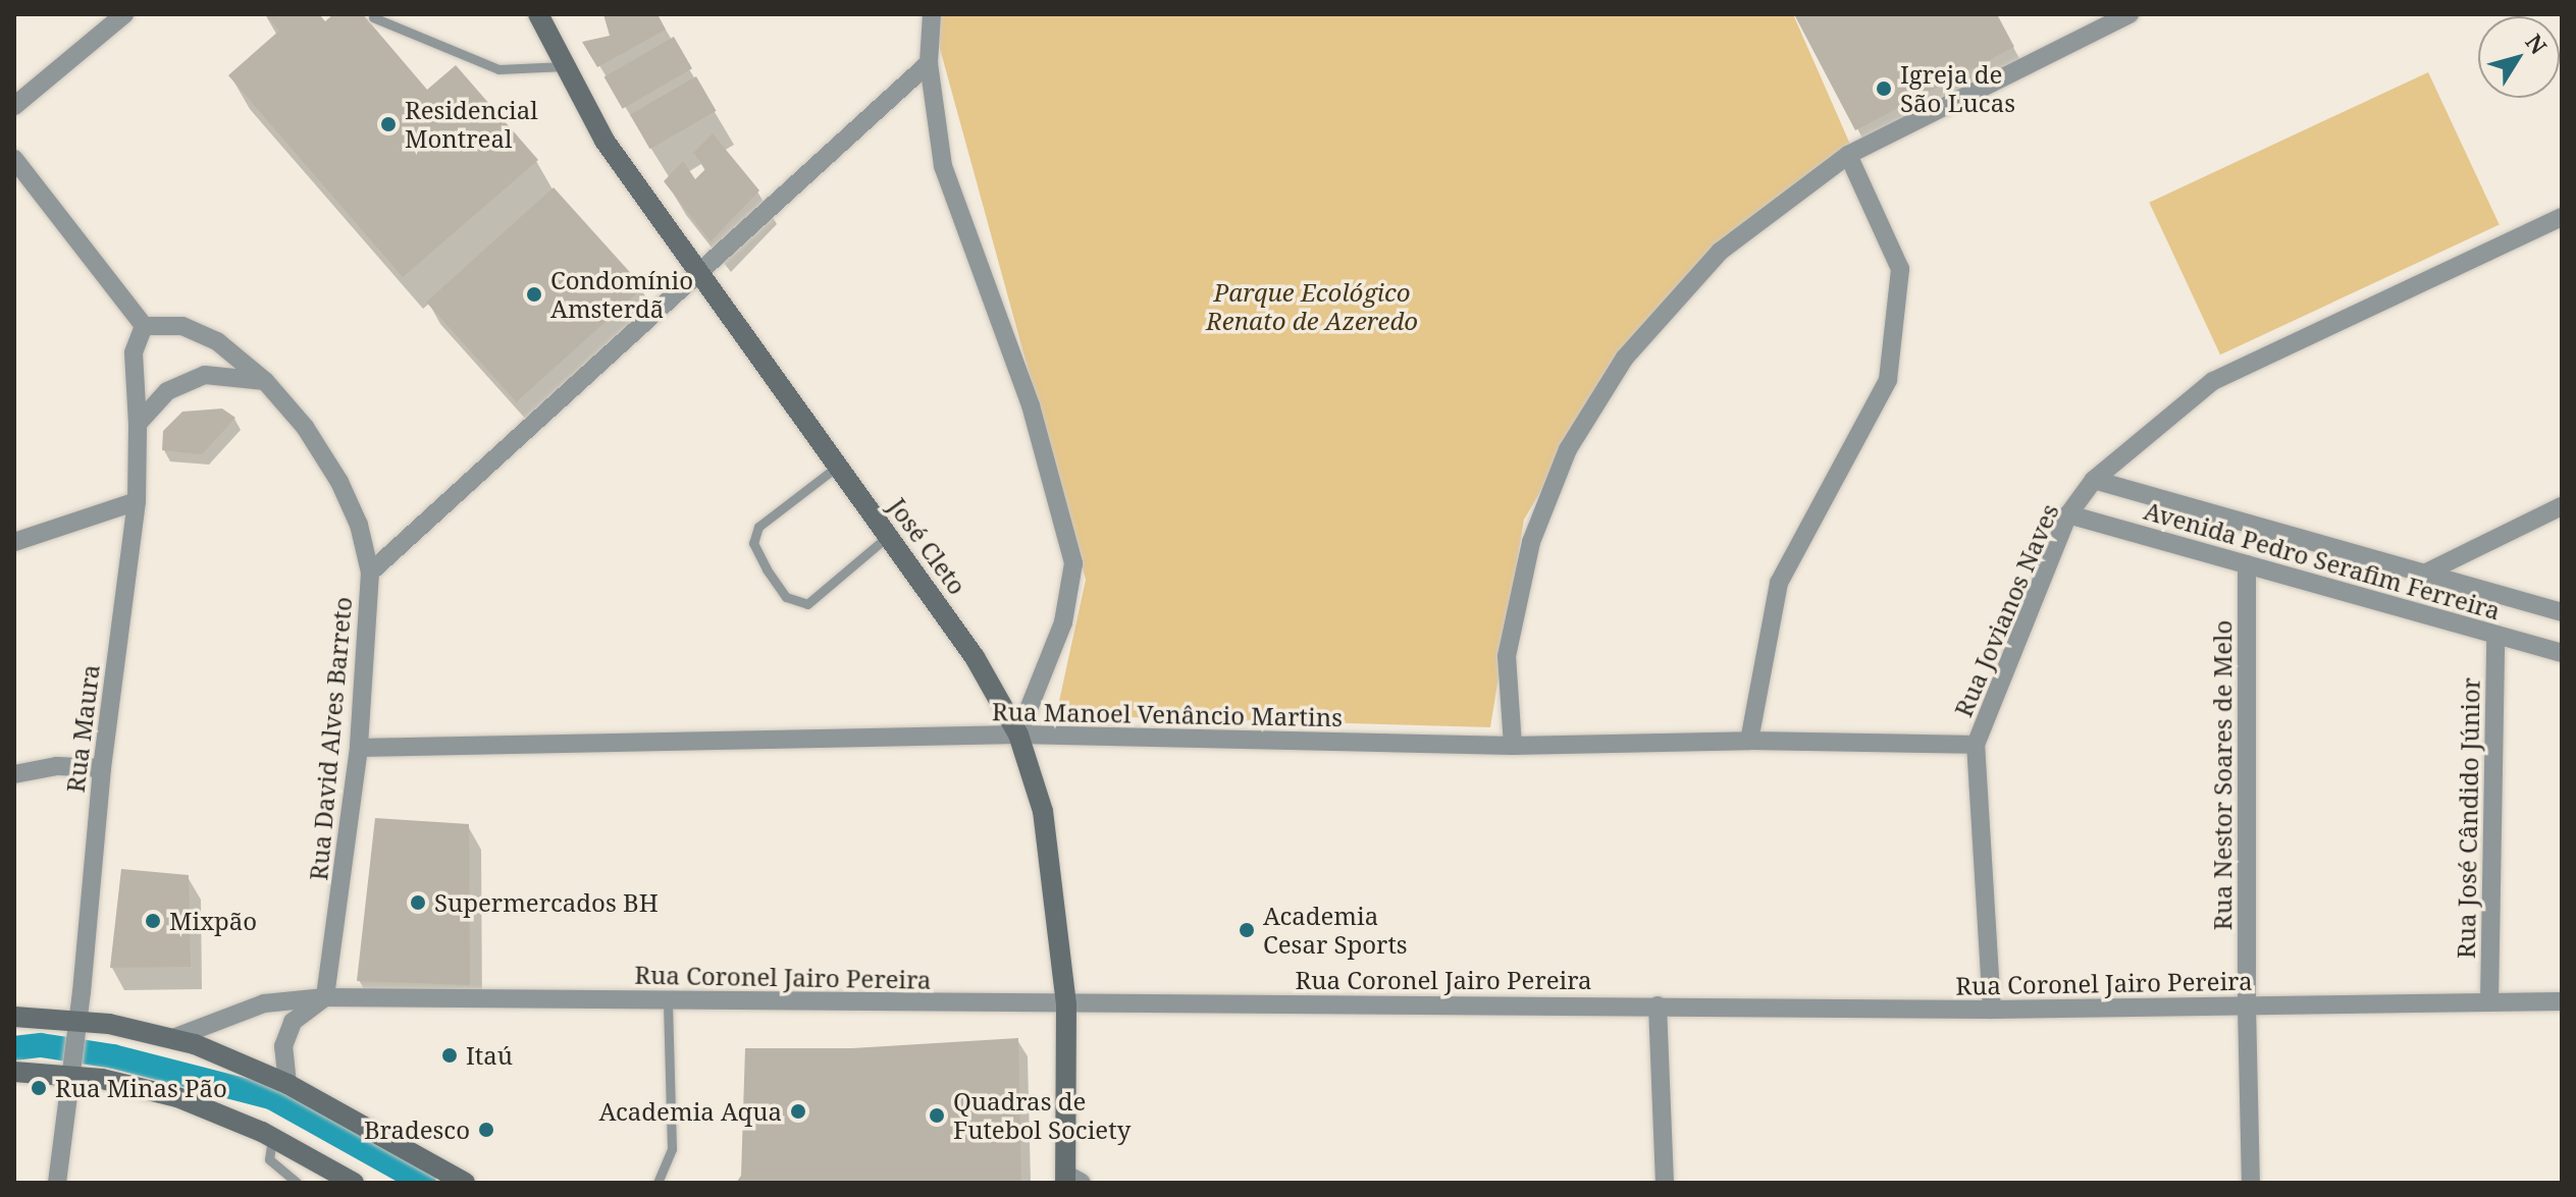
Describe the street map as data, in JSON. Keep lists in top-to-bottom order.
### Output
{
  "streets": {
    "street": [
      "José Cleto",
      "Avenida Pedro Serafim Ferreira",
      "Rua Jovianos Naves",
      "Rua Manoel Venâncio Martins",
      "Rua Maura",
      "Rua David Alves Barreto",
      "Rua Nestor Soares de Melo",
      "Rua José Cândido Júnior",
      "Rua Coronel Jairo Pereira"
    ]
  },
  "crossings": [
    ["José Cleto", "Rua Manoel Venâncio Martins"],
    ["José Cleto", "Rua Coronel Jairo Pereira"],
    ["Avenida Pedro Serafim Ferreira", "Rua Jovianos Naves"],
    ["Avenida Pedro Serafim Ferreira", "Rua Nestor Soares de Melo"],
    ["Avenida Pedro Serafim Ferreira", "Rua José Cândido Júnior"],
    ["Rua Jovianos Naves", "Rua Manoel Venâncio Martins"],
    ["Rua Jovianos Naves", "Rua Coronel Jairo Pereira"],
    ["Rua Manoel Venâncio Martins", "Rua David Alves Barreto"],
    ["Rua Maura", "Rua David Alves Barreto"],
    ["Rua David Alves Barreto", "Rua Coronel Jairo Pereira"],
    ["Rua Nestor Soares de Melo", "Rua Coronel Jairo Pereira"],
    ["Rua José Cândido Júnior", "Rua Coronel Jairo Pereira"]
  ],
  "parks": ["Parque Ecológico Renato de Azeredo"],
  "places": [
    "Igreja de São Lucas",
    "Residencial Montreal",
    "Condomínio Amsterdã",
    "Supermercados BH",
    "Mixpão",
    "Academia Cesar Sports",
    "Itaú",
    "Rua Minas Pão",
    "Academia Aqua",
    "Quadras de Futebol Society",
    "Bradesco"
  ],
  "north": "top right"
}
